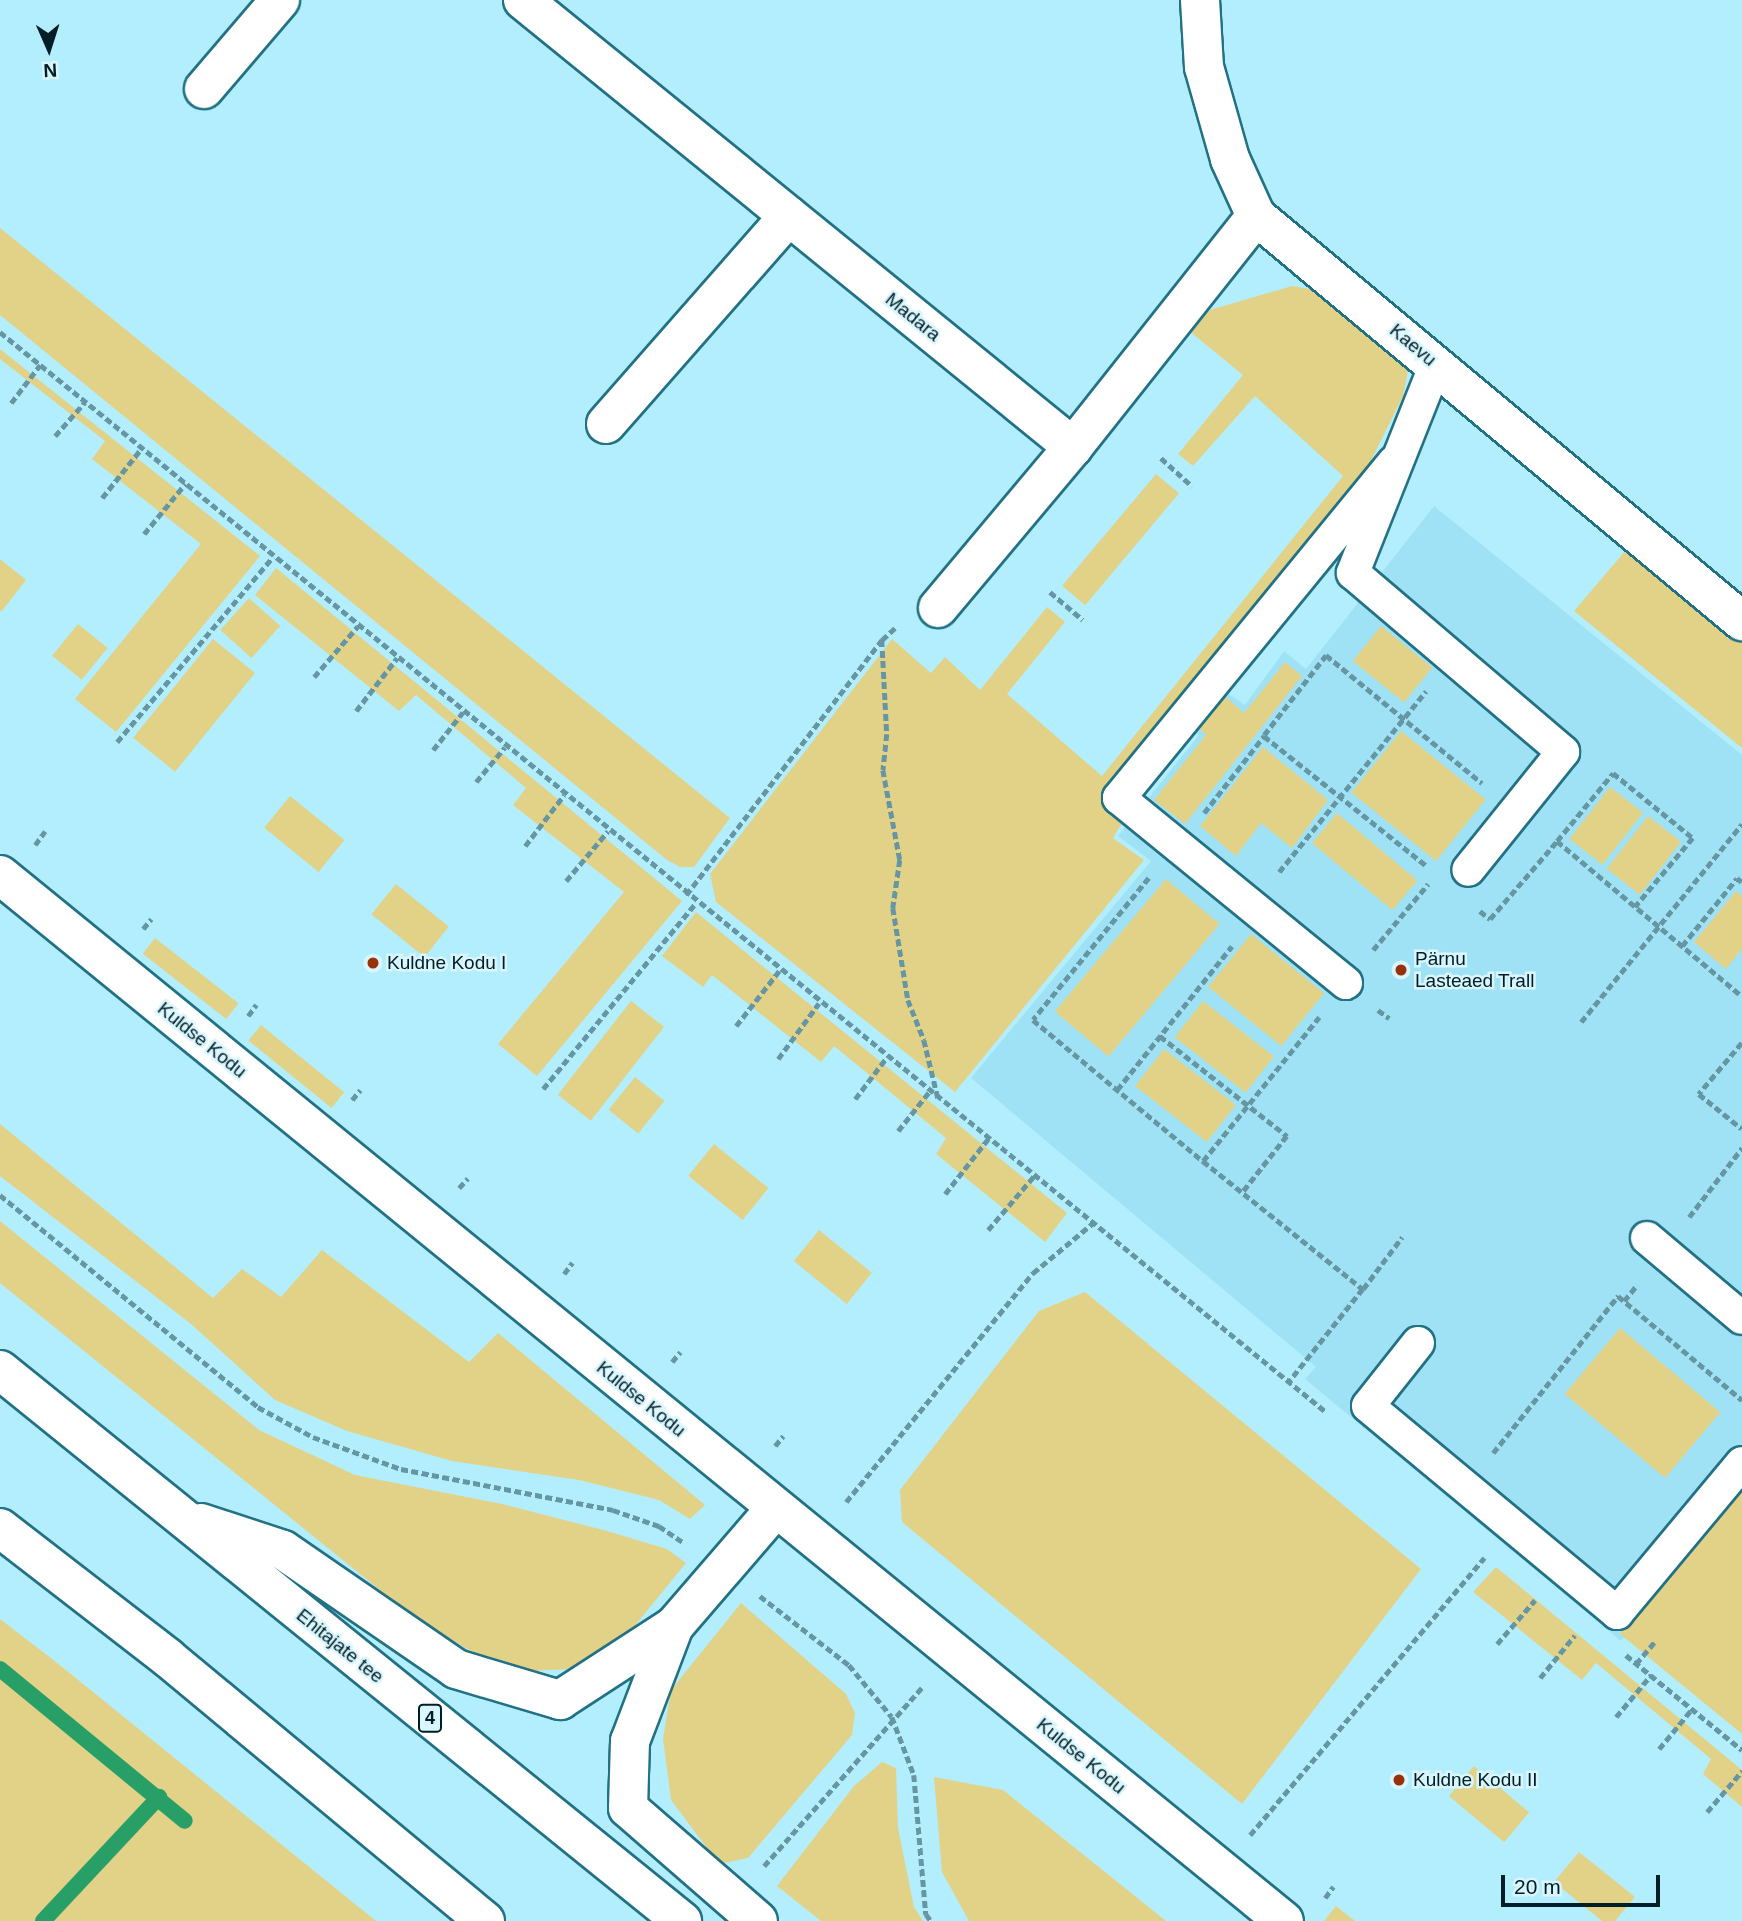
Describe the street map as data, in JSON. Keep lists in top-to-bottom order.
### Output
{
  "streets": {
    "main road": [
      "Madara",
      "Kaevu",
      "Kuldse Kodu",
      "Ehitajate tee",
      "4"
    ]
  },
  "places": ["Kuldne Kodu I", "Pärnu Lasteaed Trall", "Kuldne Kodu II"],
  "scale_bar": "20 m",
  "north": "bottom"
}
